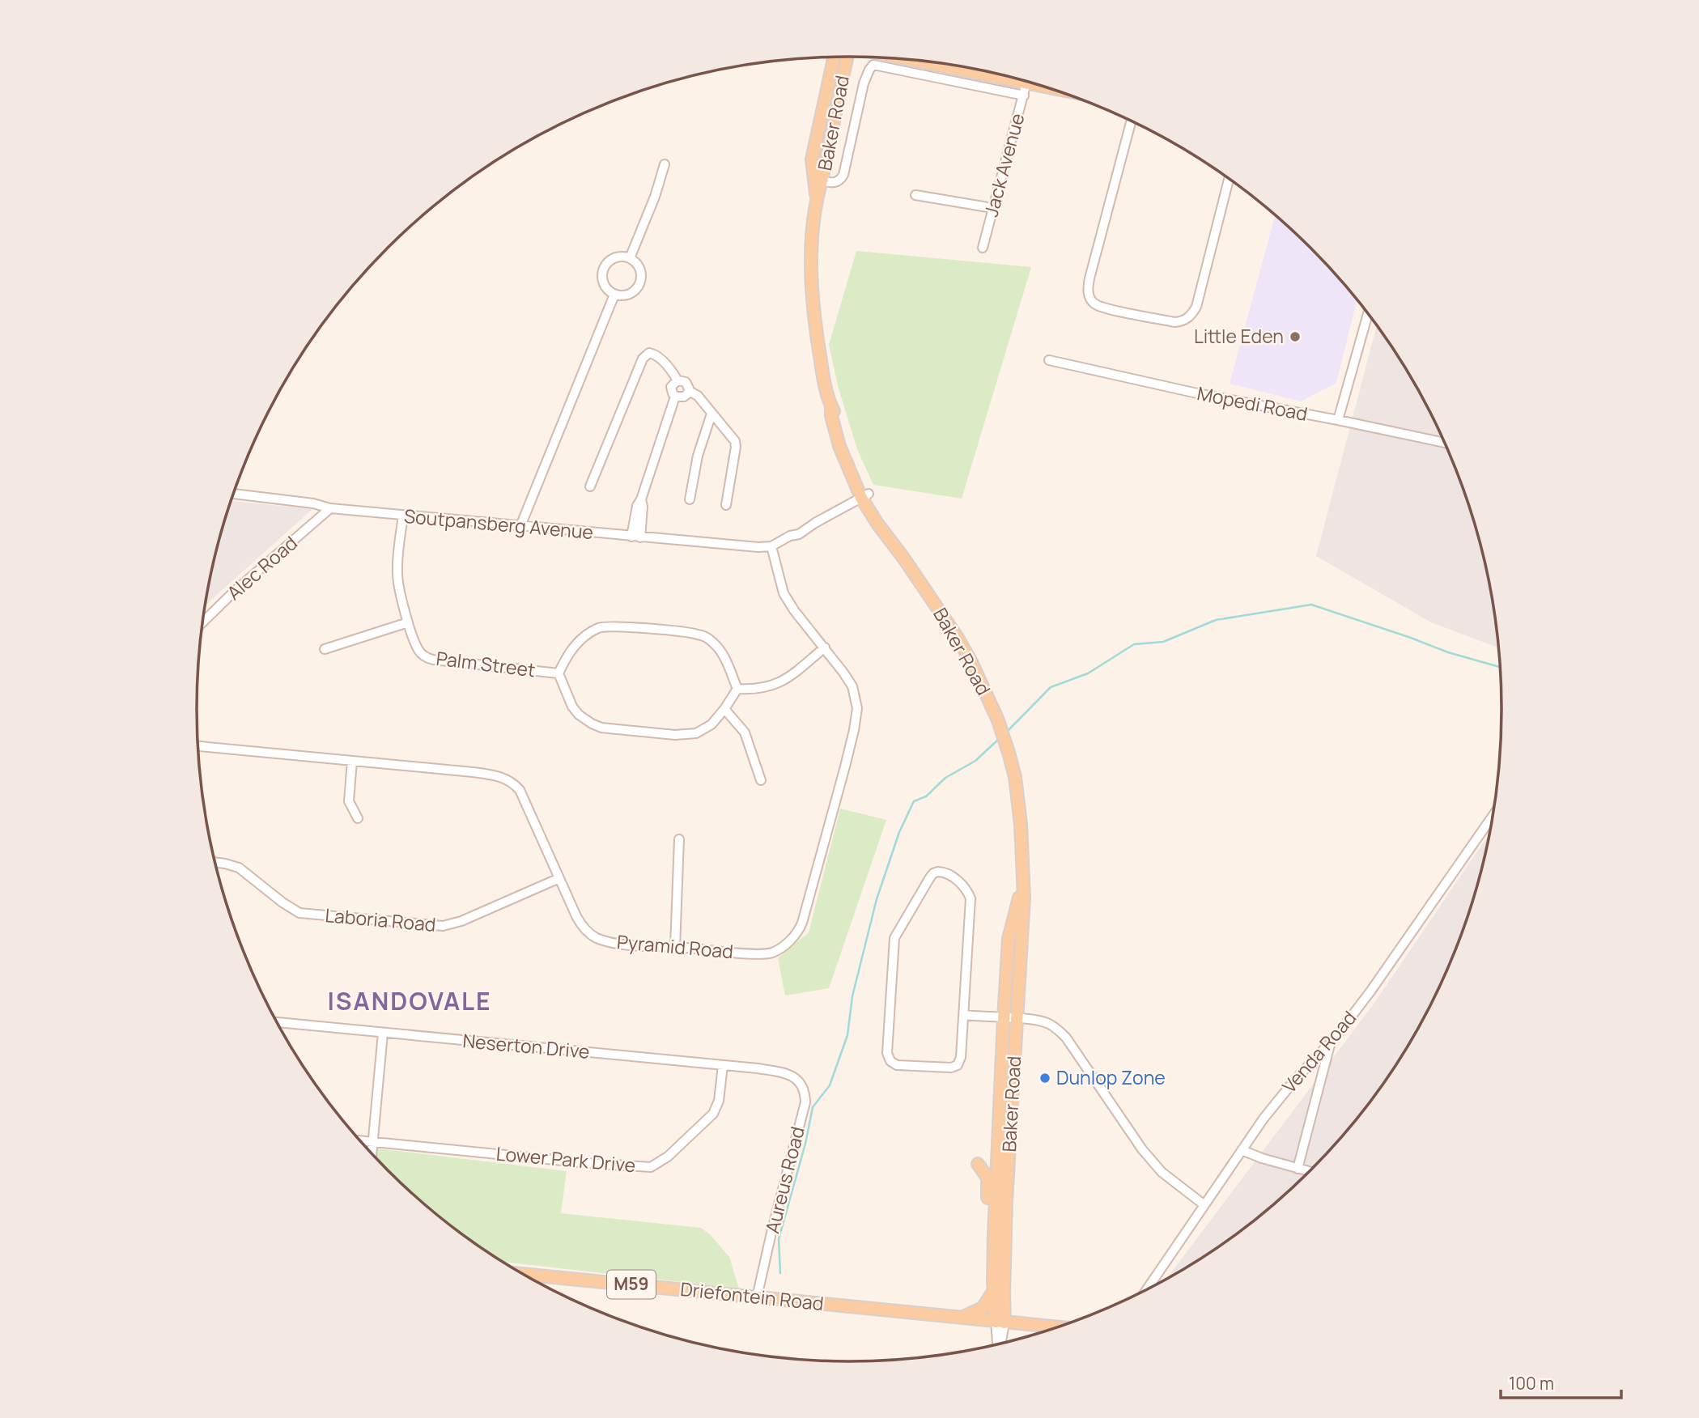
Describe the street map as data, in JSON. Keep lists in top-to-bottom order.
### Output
{
  "streets": {
    "main road": ["Baker Road", "M59", "Driefontein Road"],
    "street": [
      "Jack Avenue",
      "Mopedi Road",
      "Soutpansberg Avenue",
      "Alec Road",
      "Palm Street",
      "Laboria Road",
      "Pyramid Road",
      "Neserton Drive",
      "Venda Road",
      "Lower Park Drive",
      "Aureus Road"
    ]
  },
  "crossings": [
    ["Baker Road", "M59"],
    ["Baker Road", "Driefontein Road"],
    ["Soutpansberg Avenue", "Alec Road"],
    ["Soutpansberg Avenue", "Palm Street"],
    ["Soutpansberg Avenue", "Pyramid Road"],
    ["Laboria Road", "Pyramid Road"],
    ["Neserton Drive", "Lower Park Drive"],
    ["Neserton Drive", "Aureus Road"],
    ["Aureus Road", "Driefontein Road"],
    ["M59", "Driefontein Road"]
  ],
  "districts": ["ISANDOVALE"],
  "places": ["Little Eden", "Dunlop Zone"],
  "scale_bar": "100 m"
}
